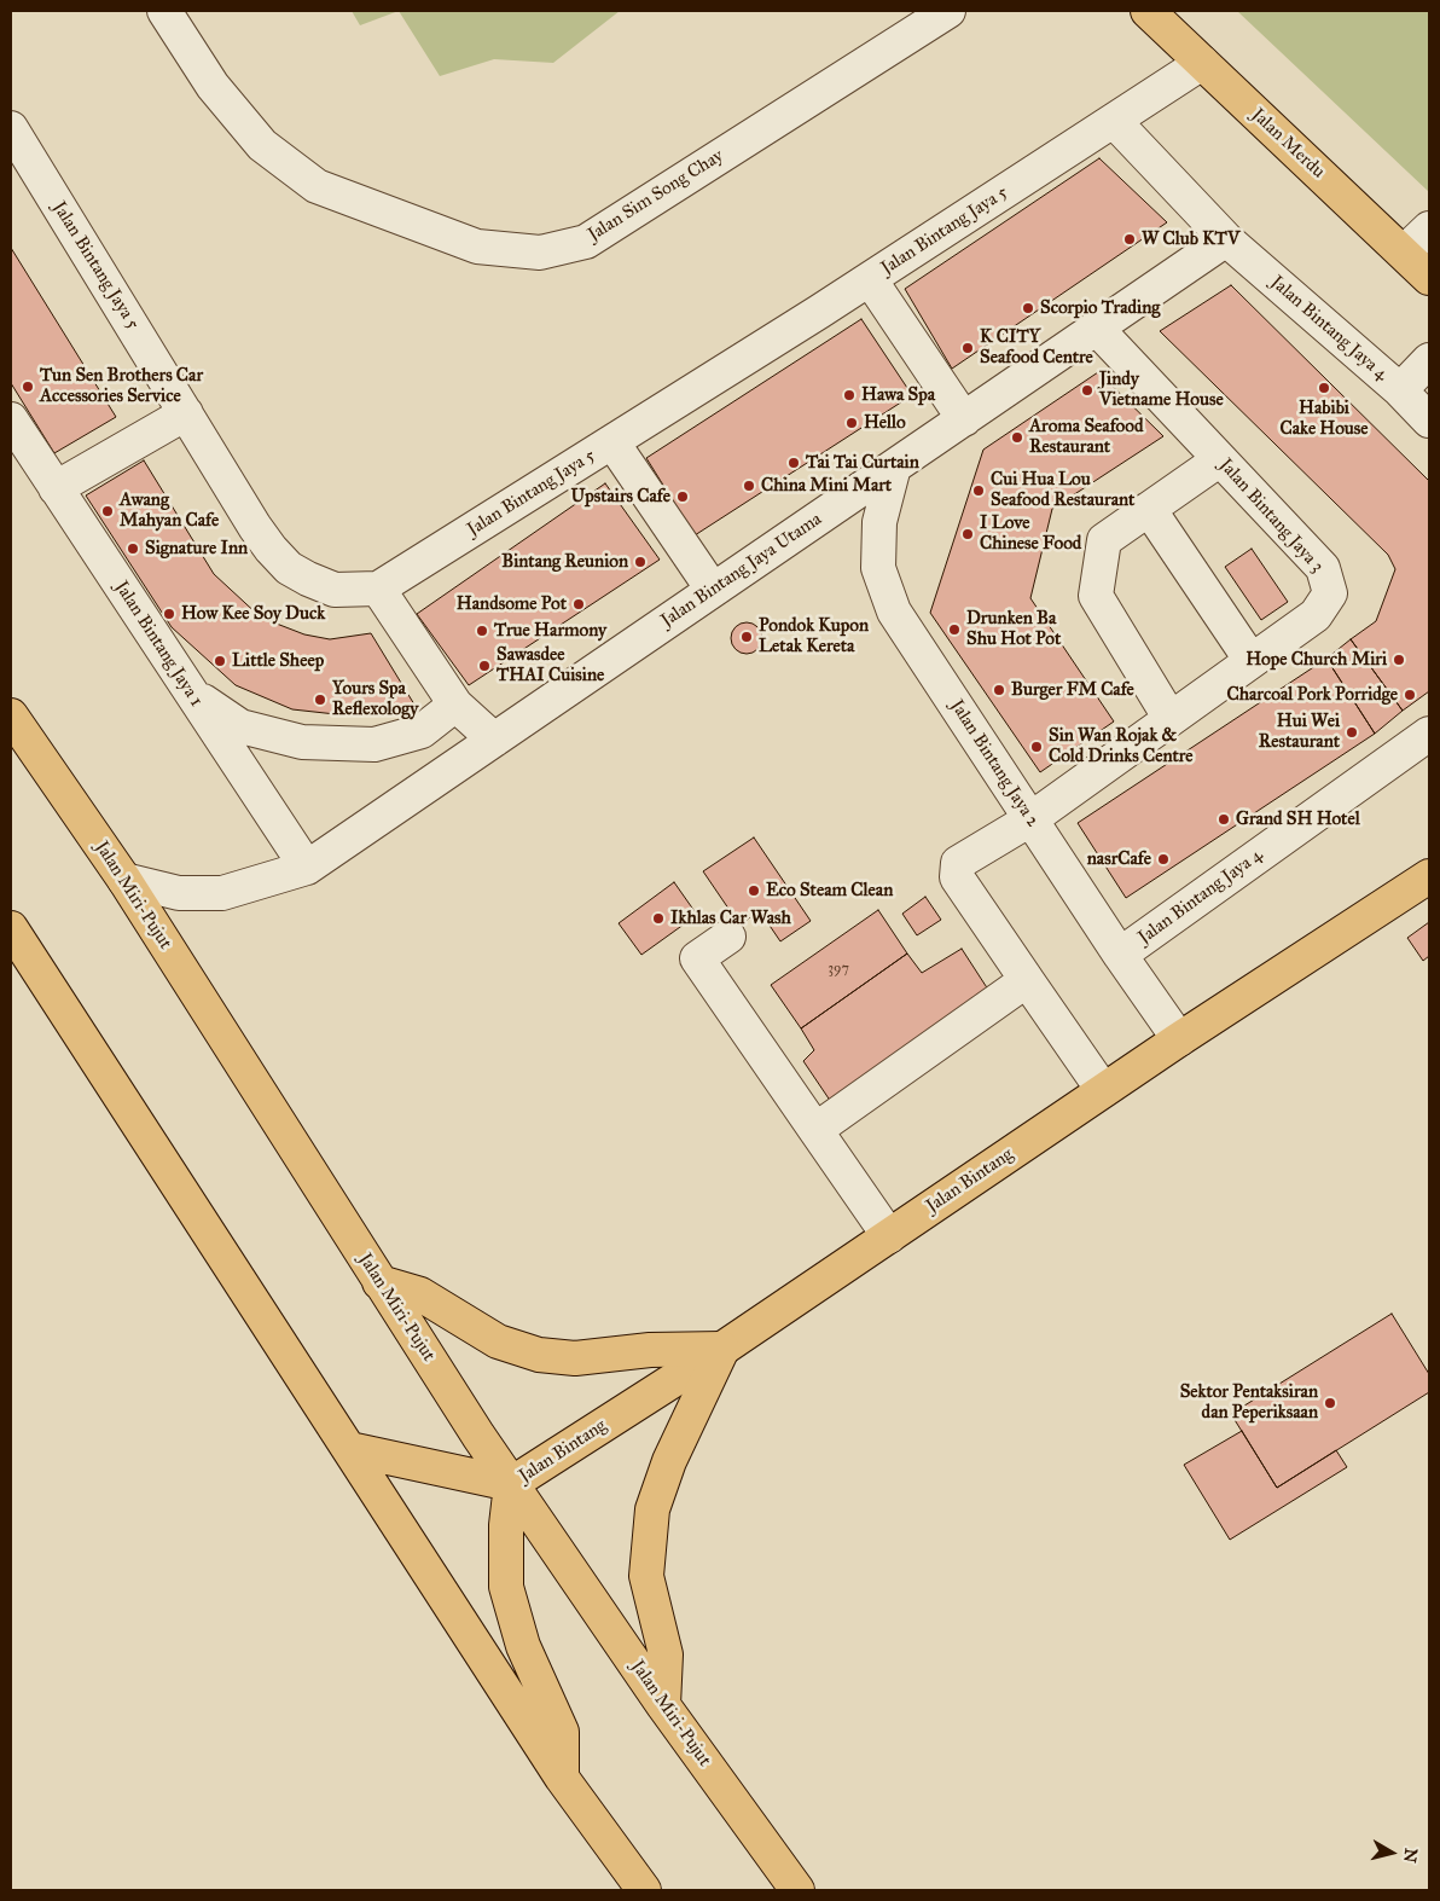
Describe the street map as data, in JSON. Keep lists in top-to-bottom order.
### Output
{
  "streets": {
    "main road": ["Jalan Merdu", "Jalan Miri-Pujut", "Jalan Bintang"],
    "street": [
      "Jalan Sim Song Chay",
      "Jalan Bintang Jaya 5",
      "Jalan Bintang Jaya 4",
      "Jalan Bintang Jaya 3",
      "Jalan Bintang Jaya Utama",
      "Jalan Bintang Jaya 1",
      "Jalan Bintang Jaya 2"
    ]
  },
  "crossings": [
    ["Jalan Merdu", "Jalan Bintang Jaya 5"],
    ["Jalan Bintang Jaya 4", "Jalan Bintang Jaya Utama"],
    ["Jalan Bintang Jaya 4", "Jalan Bintang Jaya 2"],
    ["Jalan Bintang Jaya 3", "Jalan Bintang Jaya Utama"],
    ["Jalan Bintang Jaya 3", "Jalan Bintang Jaya 2"],
    ["Jalan Bintang Jaya Utama", "Jalan Bintang Jaya 1"],
    ["Jalan Bintang Jaya Utama", "Jalan Bintang Jaya 2"],
    ["Jalan Bintang Jaya Utama", "Jalan Miri-Pujut"],
    ["Jalan Bintang Jaya 2", "Jalan Bintang"],
    ["Jalan Miri-Pujut", "Jalan Bintang"]
  ],
  "places": [
    "W Club KTV",
    "Scorpio Trading",
    "K CITY Seafood Centre",
    "Tun Sen Brothers Car Accessories Service",
    "Habibi Cake House",
    "Jindy Vietname House",
    "Hawa Spa",
    "Hello",
    "Aroma Seafood Restaurant",
    "Tai Tai Curtain",
    "China Mini Mart",
    "Cui Hua Lou Seafood Restaurant",
    "Upstairs Cafe",
    "Awang Mahyan Cafe",
    "I Love Chinese Food",
    "Signature Inn",
    "Bintang Reunion",
    "Handsome Pot",
    "How Kee Soy Duck",
    "Drunken Ba Shu Hot Pot",
    "True Harmony",
    "Pondok Kupon Letak Kereta",
    "Hope Church Miri",
    "Little Sheep",
    "Sawasdee THAI Cuisine",
    "Burger FM Cafe",
    "Charcoal Pork Porridge",
    "Yours Spa Reflexology",
    "Hui Wei Restaurant",
    "Sin Wan Rojak & Cold Drinks Centre",
    "Grand SH Hotel",
    "nasrCafe",
    "Eco Steam Clean",
    "Ikhlas Car Wash",
    "Sektor Pentaksiran dan Peperiksaan"
  ],
  "house_numbers": ["397"],
  "north": "right"
}
